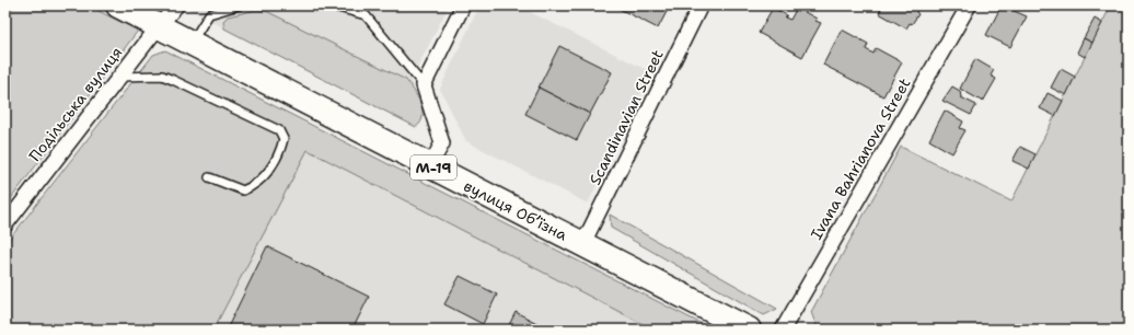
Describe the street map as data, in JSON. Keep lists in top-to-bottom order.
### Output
{
  "streets": {
    "highway": ["М-19", "вулиця Об’їзна"],
    "street": ["Подільська вулиця", "Scandinavian Street", "Ivana Bahrianova Street"]
  },
  "crossings": [
    ["Подільська вулиця", "вулиця Об’їзна"],
    ["Scandinavian Street", "вулиця Об’їзна"]
  ]
}
